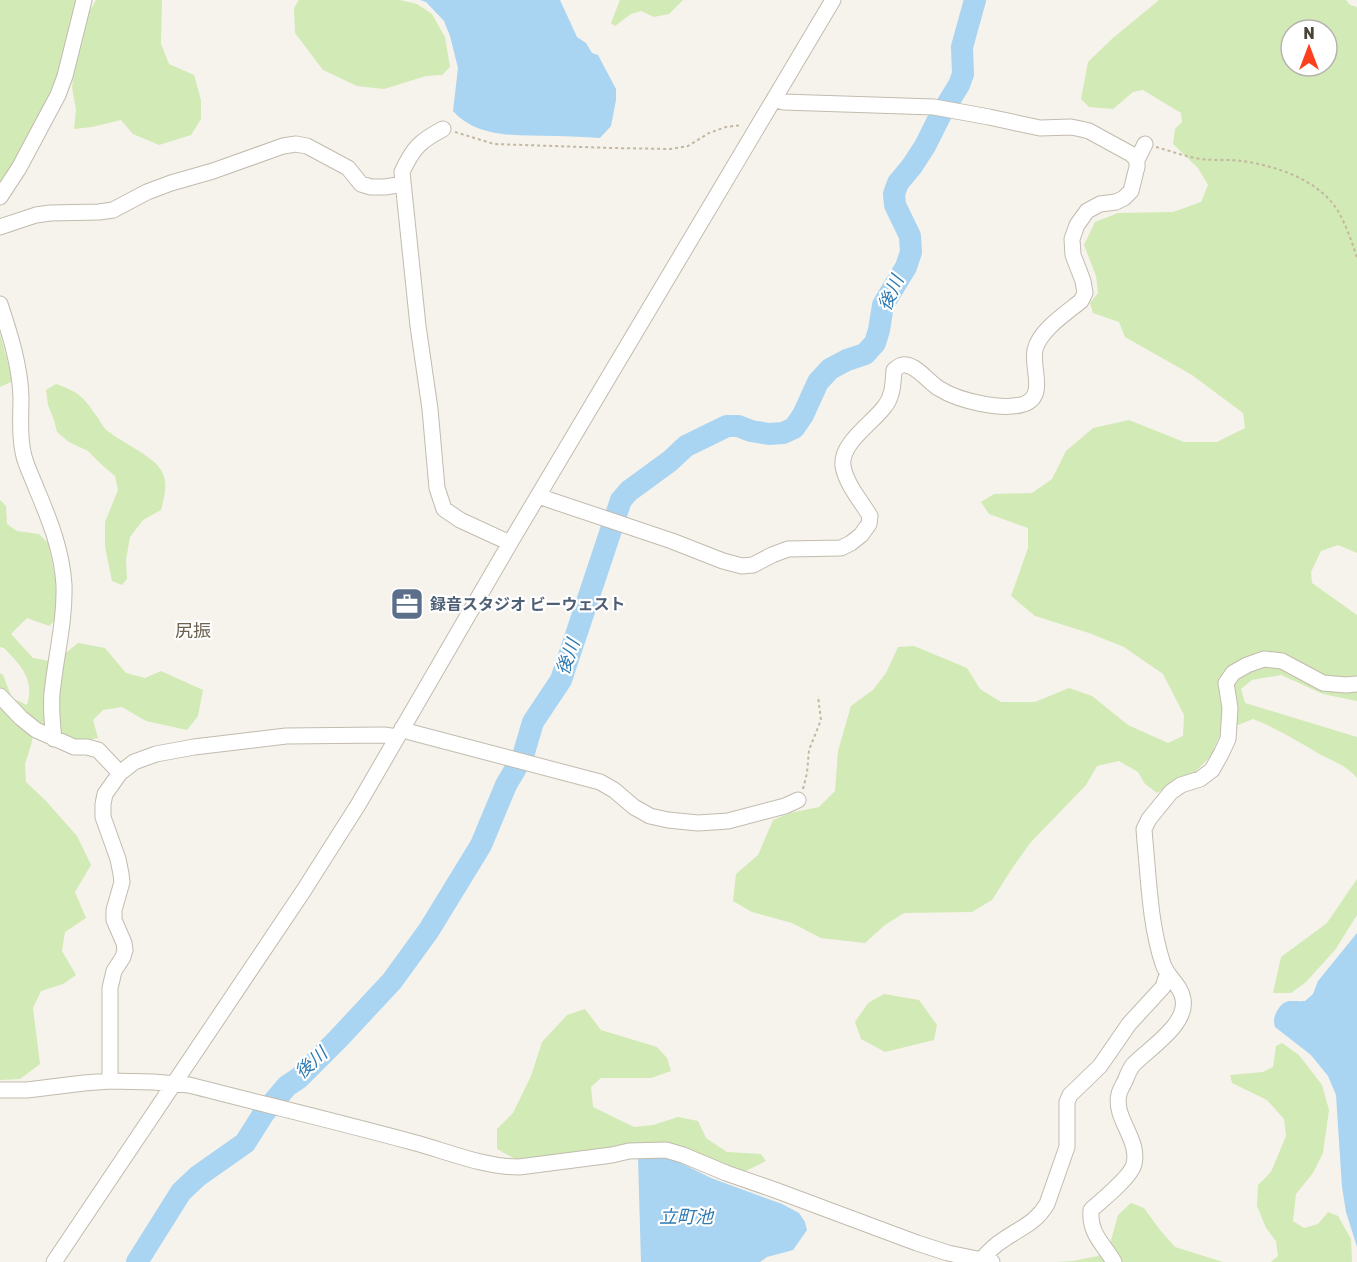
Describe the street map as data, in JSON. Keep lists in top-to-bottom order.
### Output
{
  "districts": ["尻振"],
  "water": ["後川", "立町池"],
  "places": {
    "office": ["録音スタジオ ビーウェスト"]
  },
  "north": "top"
}
